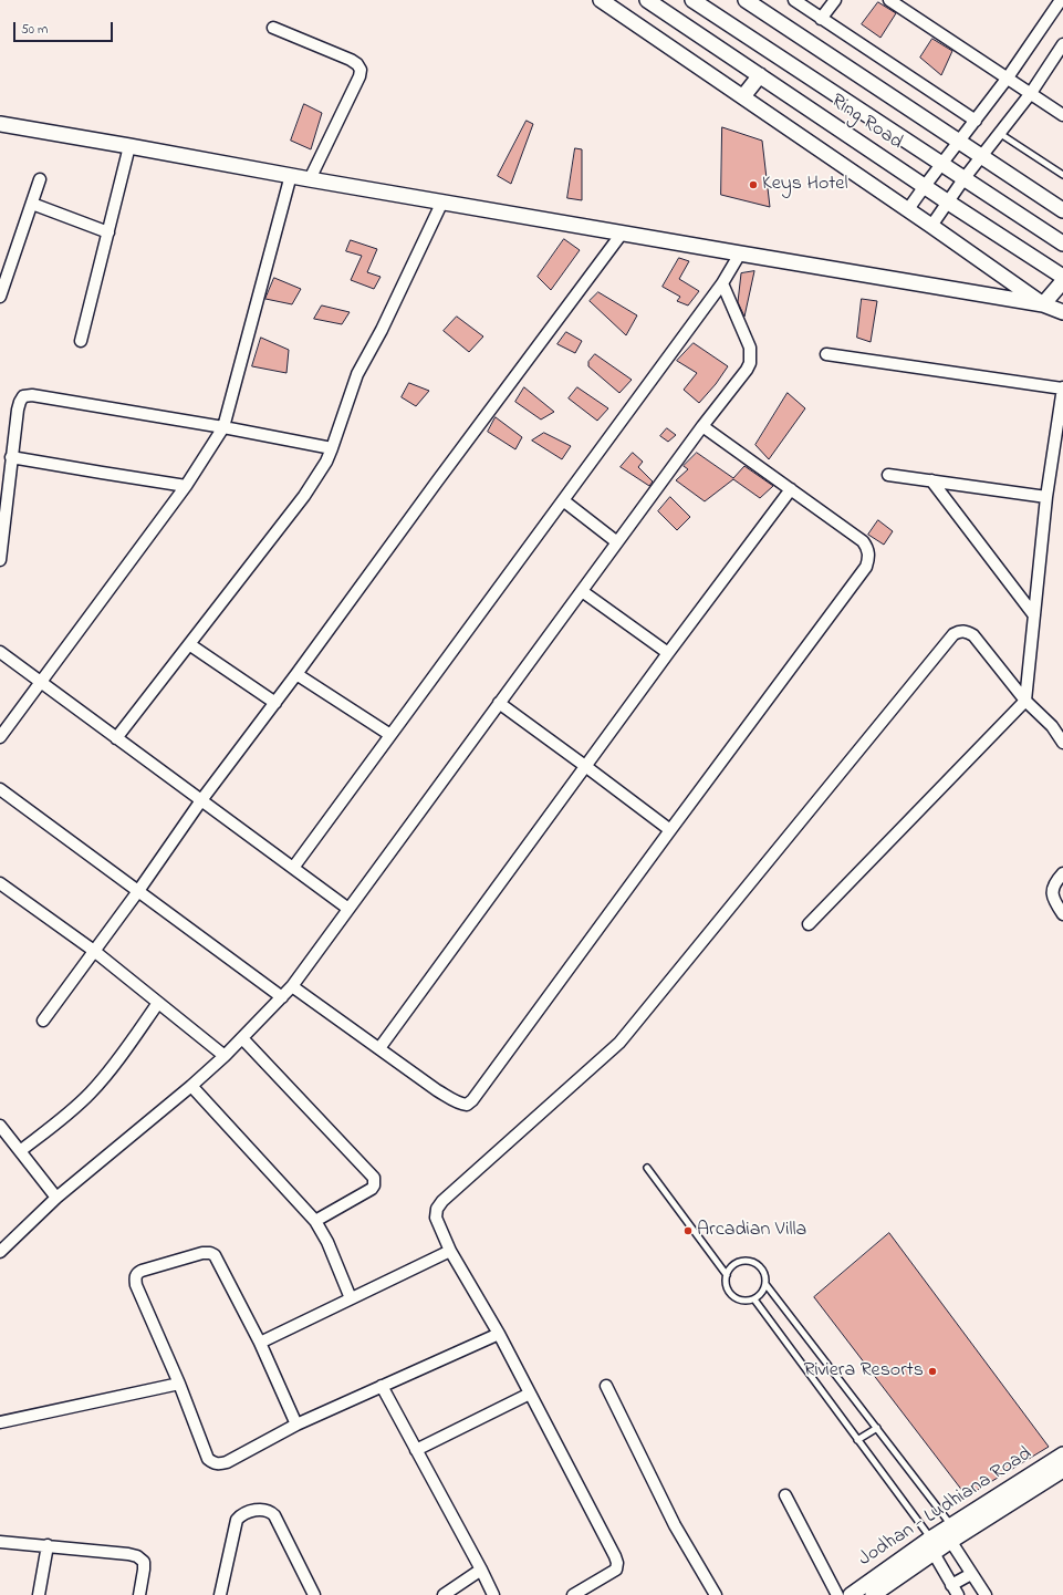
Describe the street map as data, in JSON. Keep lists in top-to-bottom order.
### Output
{
  "streets": {
    "street": ["Ring Road", "Jodhan - Ludhiana Road"]
  },
  "places": ["Keys Hotel", "Arcadian Villa", "Riviera Resorts"],
  "scale_bar": "50 m"
}
